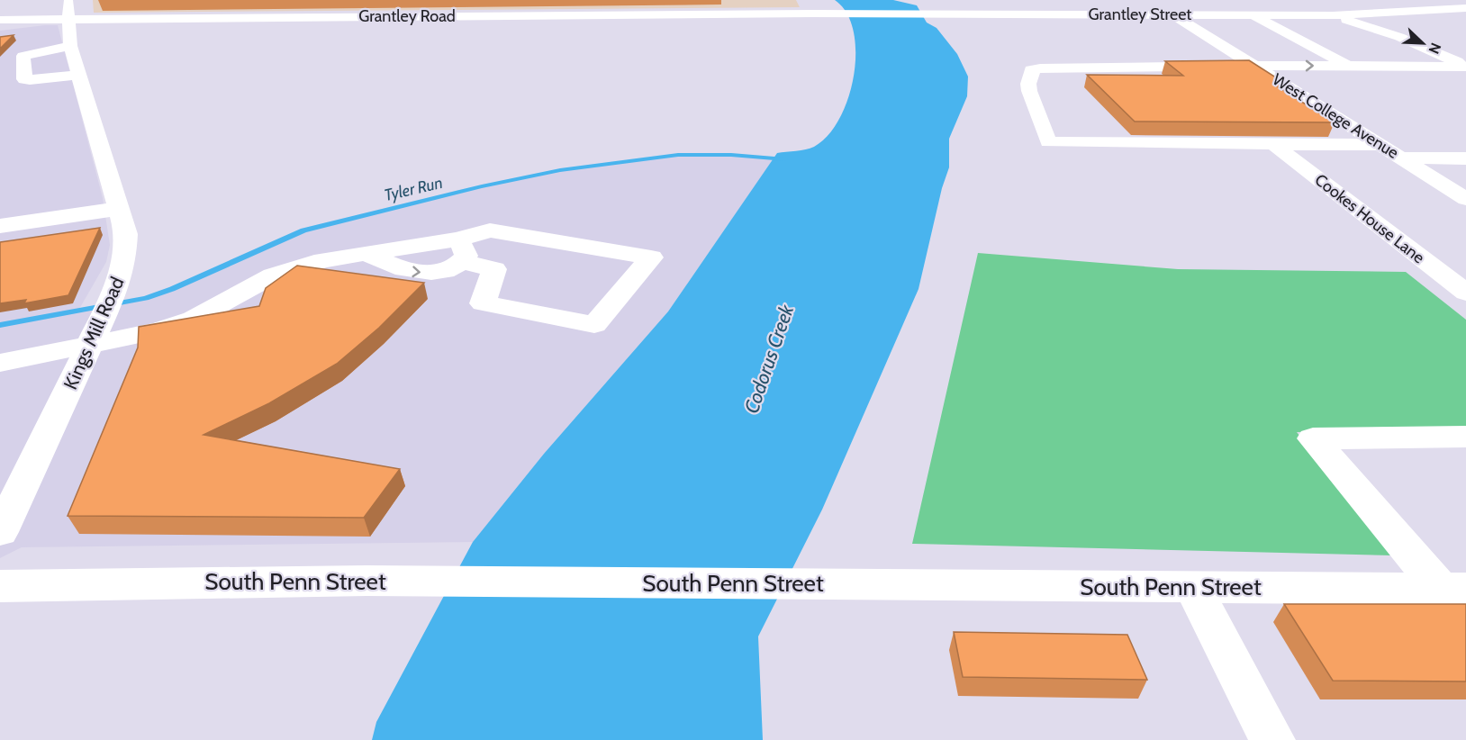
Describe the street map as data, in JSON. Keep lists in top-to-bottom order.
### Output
{
  "streets": {
    "street": [
      "Grantley Street",
      "Grantley Road",
      "West College Avenue",
      "Cookes House Lane",
      "Kings Mill Road",
      "South Penn Street"
    ]
  },
  "crossings": [
    ["Grantley Street", "Grantley Road"],
    ["Grantley Street", "West College Avenue"],
    ["Grantley Road", "Kings Mill Road"]
  ],
  "water": ["Tyler Run", "Codorus Creek"],
  "north": "bottom right"
}
